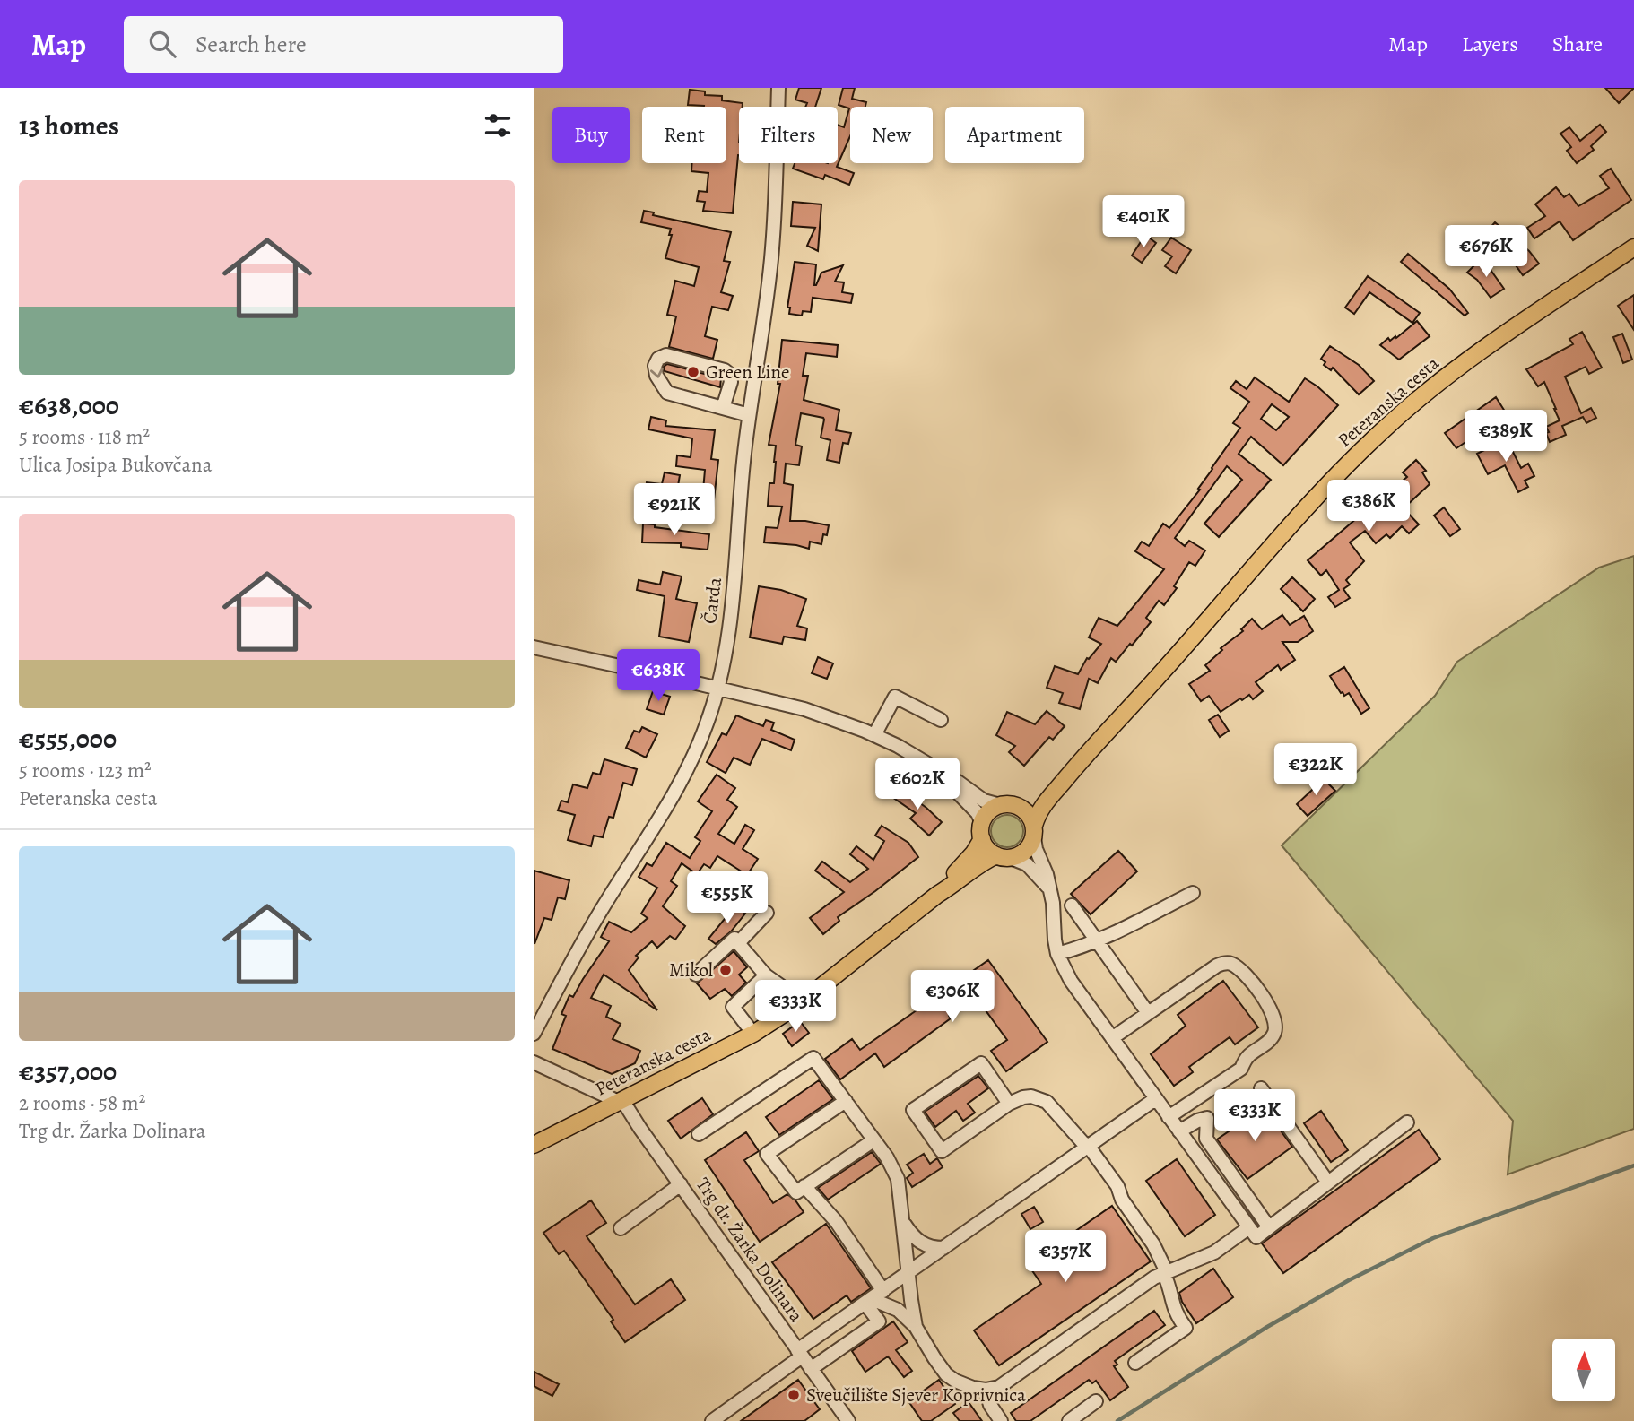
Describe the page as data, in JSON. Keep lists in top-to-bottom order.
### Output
{
  "streets": {
    "main road": ["Peteranska cesta"],
    "street": ["Čarda", "Trg dr. Žarka Dolinara"]
  },
  "crossings": [
    ["Peteranska cesta", "Trg dr. Žarka Dolinara"]
  ],
  "places": ["Green Line", "Mikol", "Sveučilište Sjever Koprivnica"],
  "north": "top",
  "page": {
    "header": "Map",
    "search": "Search here",
    "nav": ["Map", "Layers", "Share"],
    "heading": "13 homes",
    "chip": [
      "Buy",
      "Rent",
      "Filters",
      "New",
      "Apartment"
    ],
    "list": [
      {
        "name": "€638,000",
        "note": "5 rooms · 118 m² · Ulica Josipa Bukovčana"
      },
      {
        "name": "€555,000",
        "note": "5 rooms · 123 m² · Peteranska cesta"
      },
      {
        "name": "€357,000",
        "note": "2 rooms · 58 m² · Trg dr. Žarka Dolinara"
      }
    ],
    "price": [
      "€401K",
      "€676K",
      "€389K",
      "€386K",
      "€921K",
      "€638K",
      "€322K",
      "€602K",
      "€555K",
      "€306K",
      "€333K",
      "€333K",
      "€357K"
    ]
  }
}
